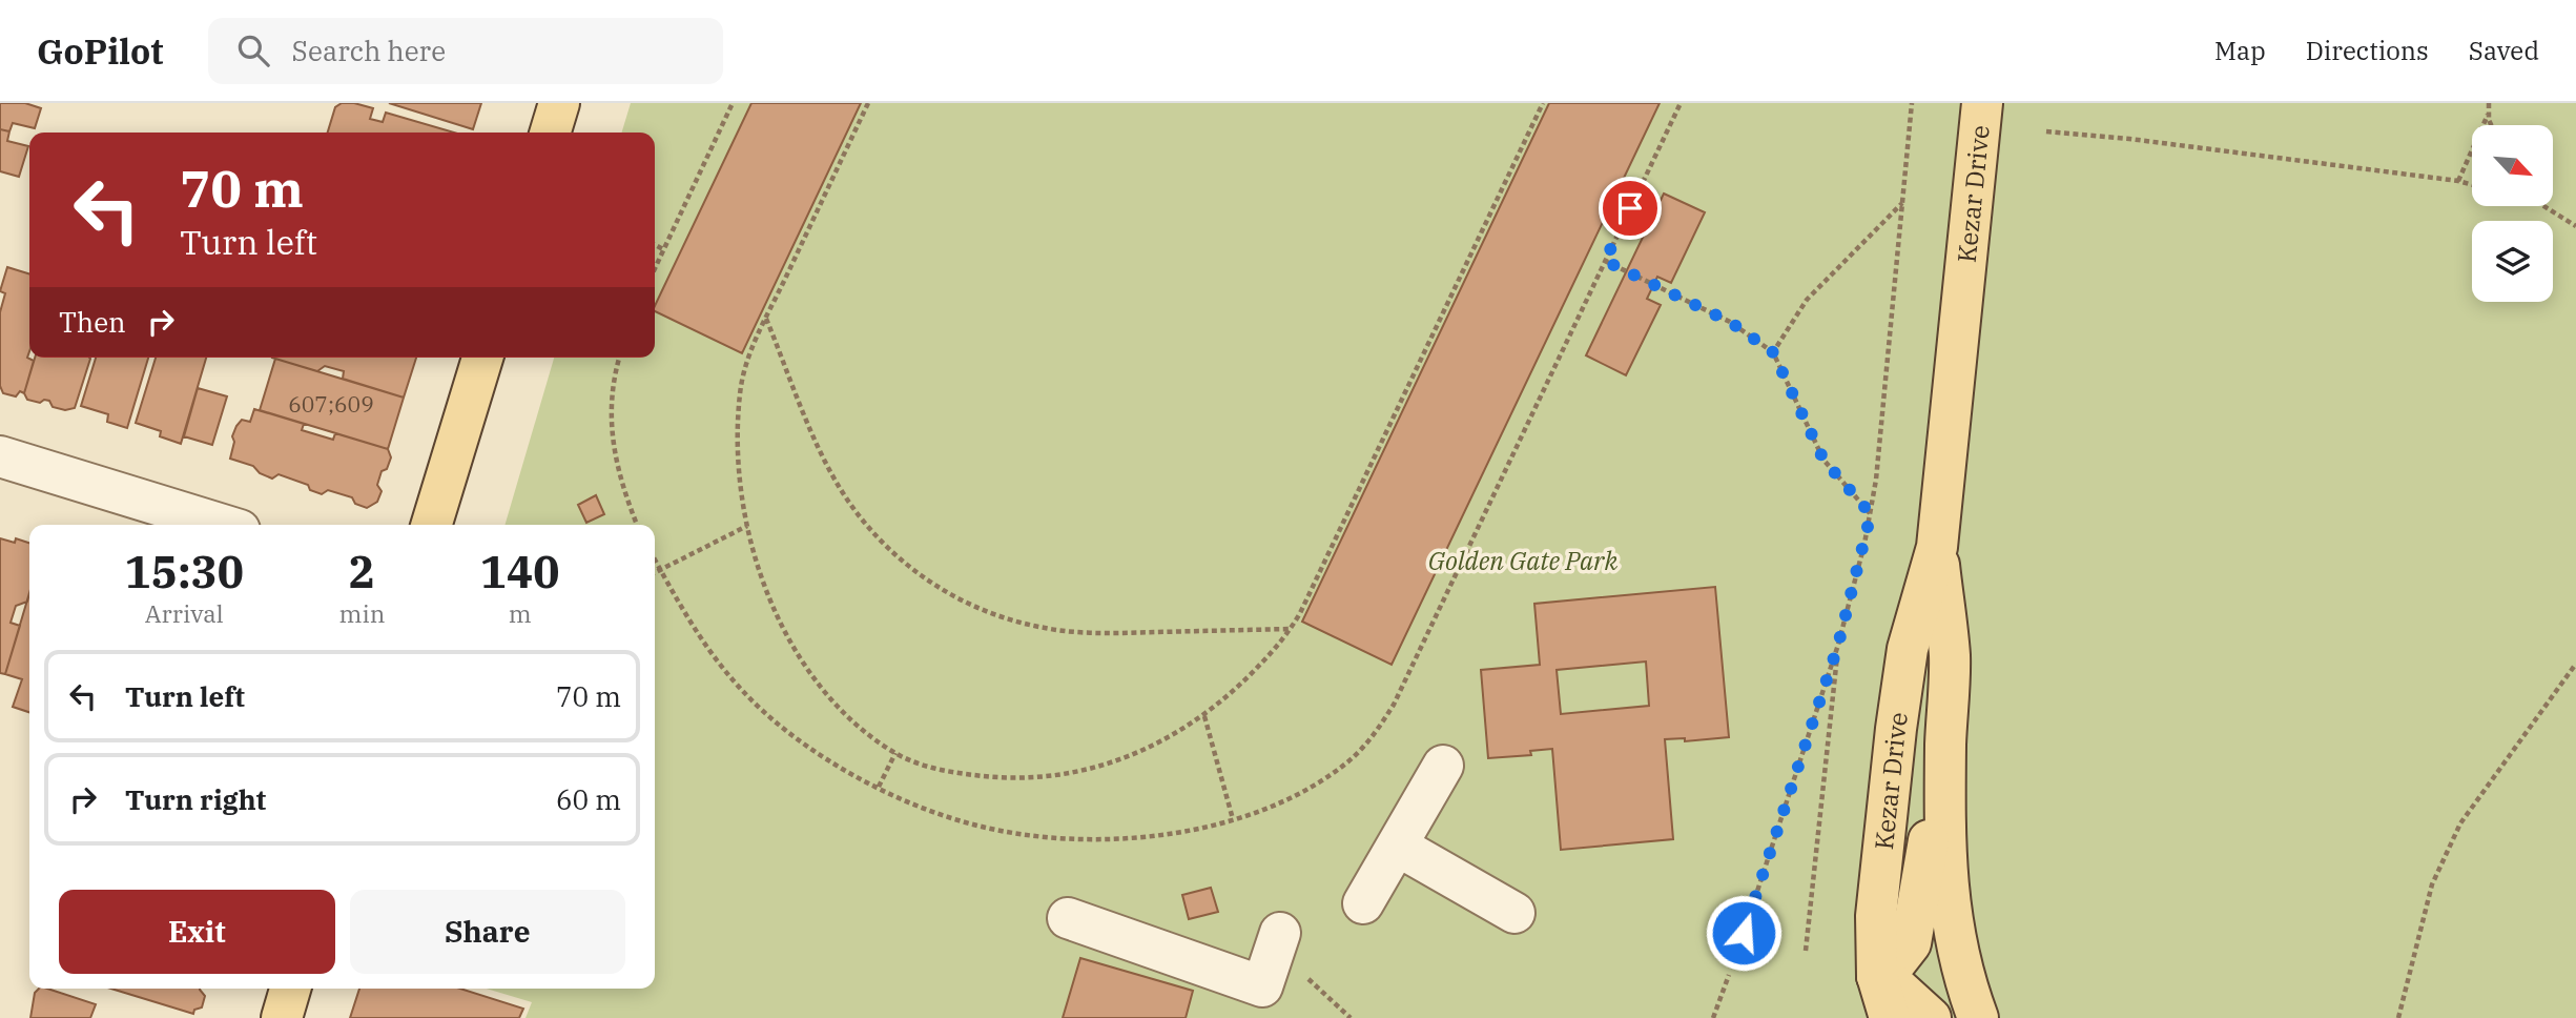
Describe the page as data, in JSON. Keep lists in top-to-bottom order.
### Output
{
  "streets": {
    "main road": ["Kezar Drive"]
  },
  "parks": ["Golden Gate Park"],
  "house_numbers": ["607;609"],
  "north": "bottom right",
  "page": {
    "header": "GoPilot",
    "search": "Search here",
    "nav": ["Map", "Directions", "Saved"],
    "turn": ["70 m", "Turn left"],
    "then": "Then",
    "eta": [
      "15:30",
      "Arrival",
      "2",
      "min",
      "140",
      "m"
    ],
    "list": [
      {
        "name": "Turn left",
        "value": "70 m"
      },
      {
        "name": "Turn right",
        "value": "60 m"
      }
    ],
    "buttons": ["Exit", "Share"]
  }
}
